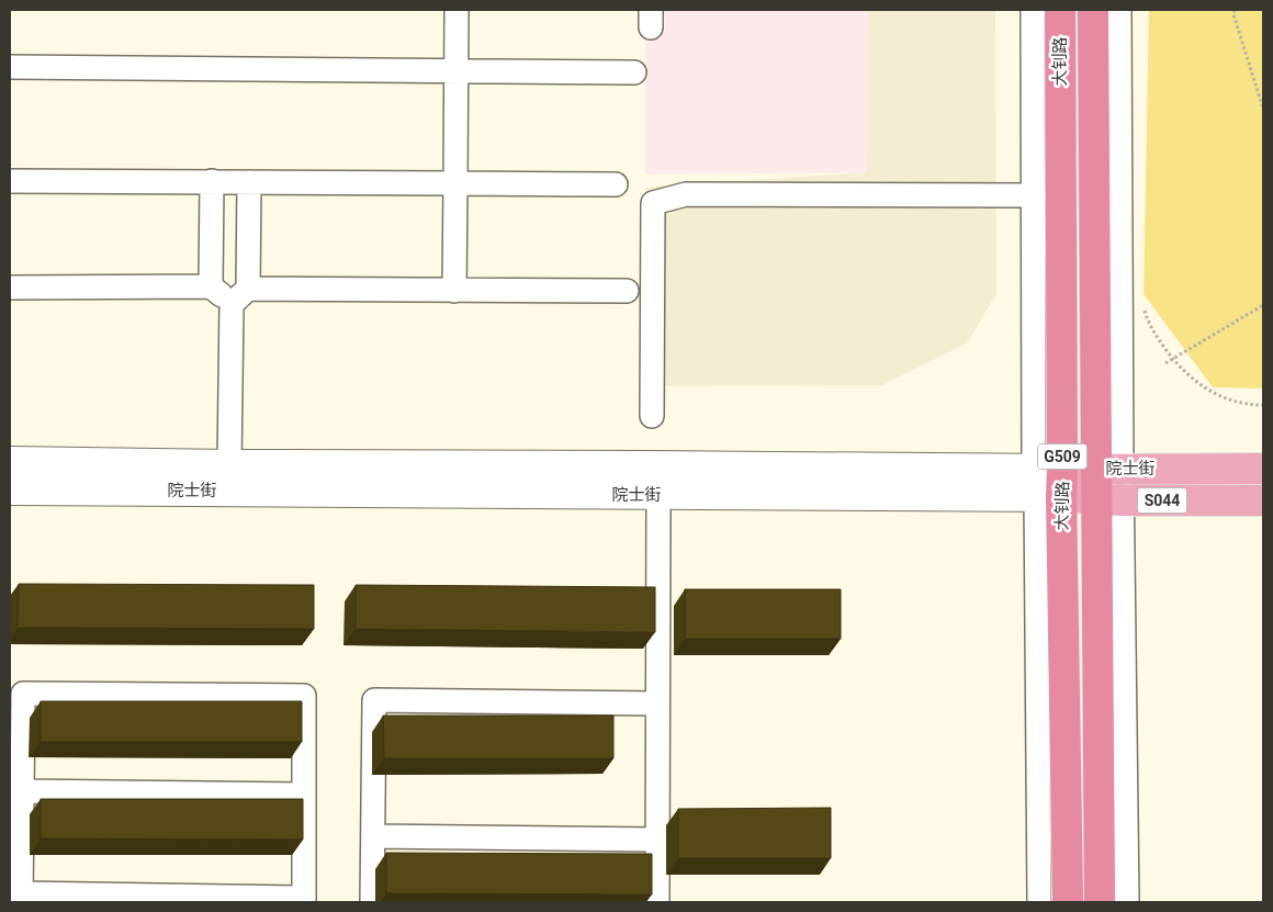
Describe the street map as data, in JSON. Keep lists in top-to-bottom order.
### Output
{
  "streets": {
    "highway": ["大钊路", "G509"],
    "main road": ["院士街", "S044"]
  },
  "crossings": [
    ["大钊路", "院士街"]
  ]
}
